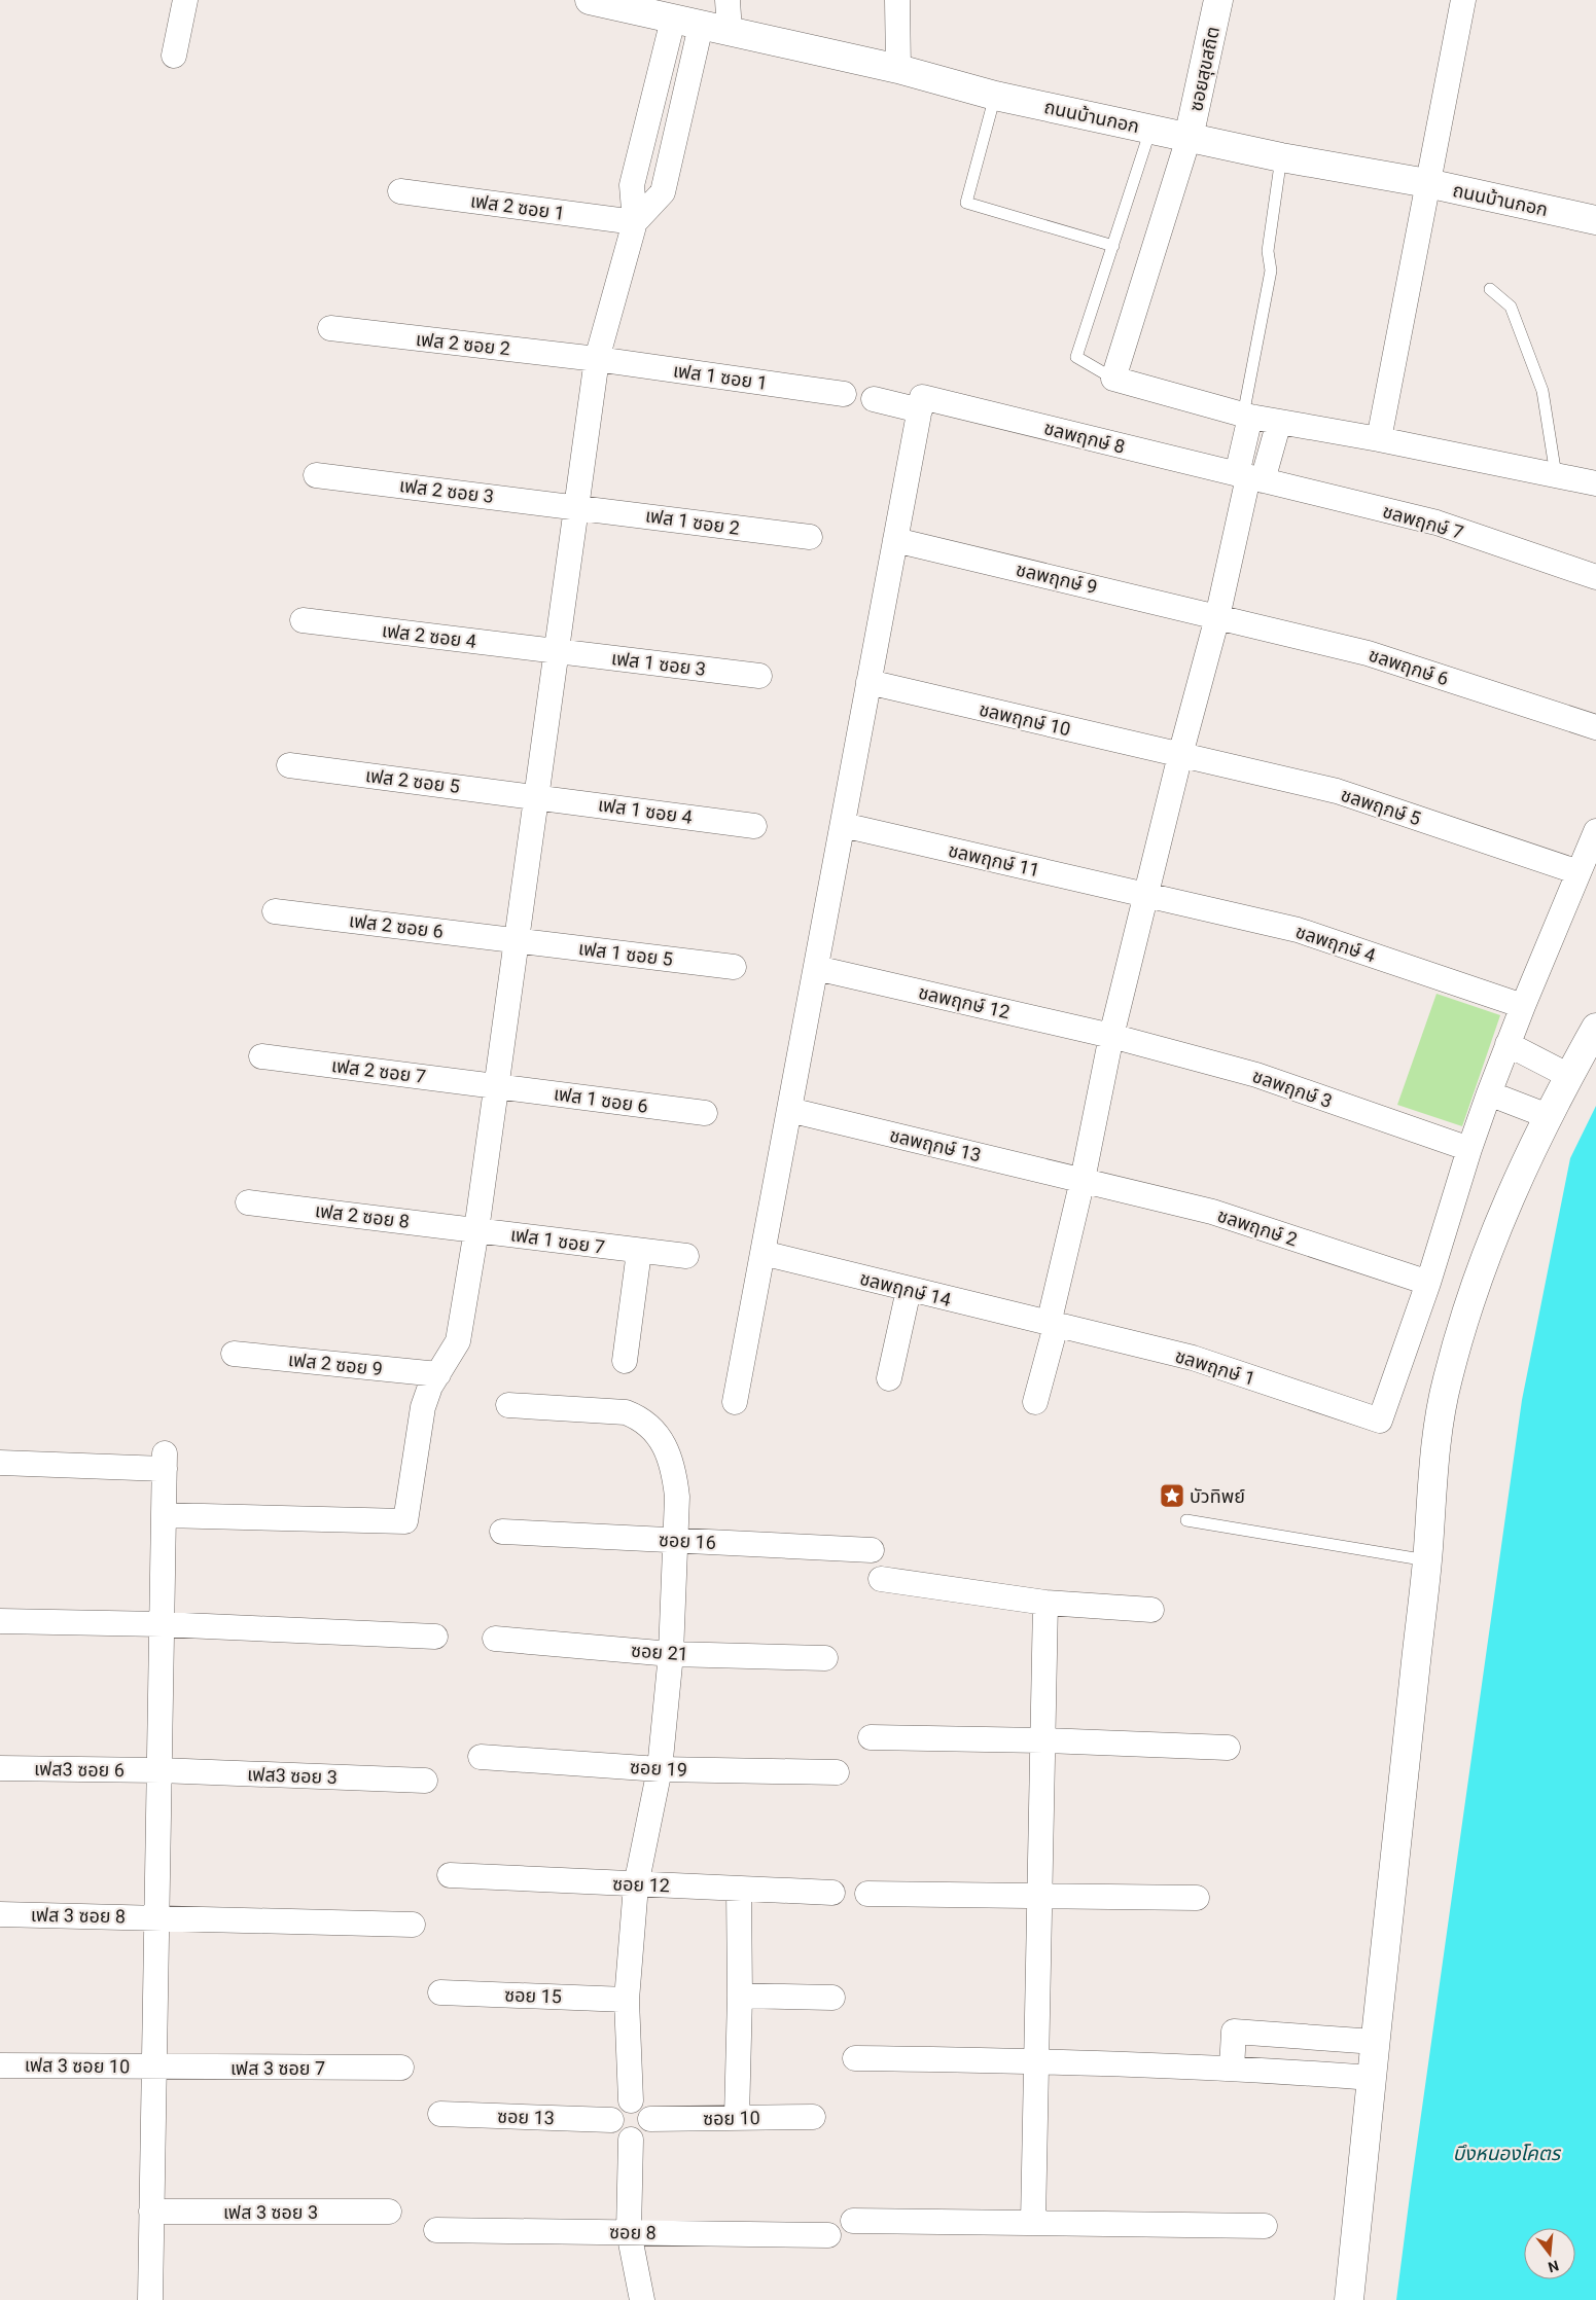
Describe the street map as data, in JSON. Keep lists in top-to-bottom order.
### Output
{
  "streets": {
    "street": [
      "ซอยสุขสถิต",
      "ถนนบ้านกอก",
      "เฟส 2 ซอย 1",
      "เฟส 2 ซอย 2",
      "เฟส 1 ซอย 1",
      "ชลพฤกษ์ 8",
      "เฟส 2 ซอย 3",
      "เฟส 1 ซอย 2",
      "ชลพฤกษ์ 7",
      "ชลพฤกษ์ 9",
      "เฟส 2 ซอย 4",
      "เฟส 1 ซอย 3",
      "ชลพฤกษ์ 6",
      "ชลพฤกษ์ 10",
      "เฟส 2 ซอย 5",
      "ชลพฤกษ์ 5",
      "เฟส 1 ซอย 4",
      "ชลพฤกษ์ 11",
      "เฟส 2 ซอย 6",
      "ชลพฤกษ์ 4",
      "เฟส 1 ซอย 5",
      "ชลพฤกษ์ 12",
      "เฟส 2 ซอย 7",
      "ชลพฤกษ์ 3",
      "เฟส 1 ซอย 6",
      "ชลพฤกษ์ 13",
      "เฟส 2 ซอย 8",
      "ชลพฤกษ์ 2",
      "เฟส 1 ซอย 7",
      "ชลพฤกษ์ 14",
      "เฟส 2 ซอย 9",
      "ชลพฤกษ์ 1",
      "ซอย 16",
      "ซอย 21",
      "ซอย 19",
      "เฟส3 ซอย 6",
      "เฟส3 ซอย 3",
      "ซอย 12",
      "เฟส 3 ซอย 8",
      "ซอย 15",
      "เฟส 3 ซอย 10",
      "เฟส 3 ซอย 7",
      "ซอย 13",
      "ซอย 10",
      "เฟส 3 ซอย 3",
      "ซอย 8"
    ]
  },
  "crossings": [
    ["ซอยสุขสถิต", "ถนนบ้านกอก"],
    ["เฟส 2 ซอย 2", "เฟส 1 ซอย 1"],
    ["ชลพฤกษ์ 8", "ชลพฤกษ์ 7"],
    ["เฟส 2 ซอย 3", "เฟส 1 ซอย 2"],
    ["ชลพฤกษ์ 9", "ชลพฤกษ์ 6"],
    ["เฟส 2 ซอย 4", "เฟส 1 ซอย 3"],
    ["ชลพฤกษ์ 10", "ชลพฤกษ์ 5"],
    ["เฟส 2 ซอย 5", "เฟส 1 ซอย 4"],
    ["ชลพฤกษ์ 11", "ชลพฤกษ์ 4"],
    ["เฟส 2 ซอย 6", "เฟส 1 ซอย 5"],
    ["ชลพฤกษ์ 12", "ชลพฤกษ์ 3"],
    ["เฟส 2 ซอย 7", "เฟส 1 ซอย 6"],
    ["ชลพฤกษ์ 13", "ชลพฤกษ์ 2"],
    ["เฟส 2 ซอย 8", "เฟส 1 ซอย 7"],
    ["ชลพฤกษ์ 2", "ชลพฤกษ์ 1"],
    ["ชลพฤกษ์ 14", "ชลพฤกษ์ 1"],
    ["เฟส3 ซอย 6", "เฟส3 ซอย 3"],
    ["เฟส 3 ซอย 10", "เฟส 3 ซอย 7"],
    ["ซอย 13", "ซอย 10"]
  ],
  "water": ["บึงหนองโคตร"],
  "places": {
    "place": ["บัวทิพย์"]
  },
  "north": "bottom"
}
